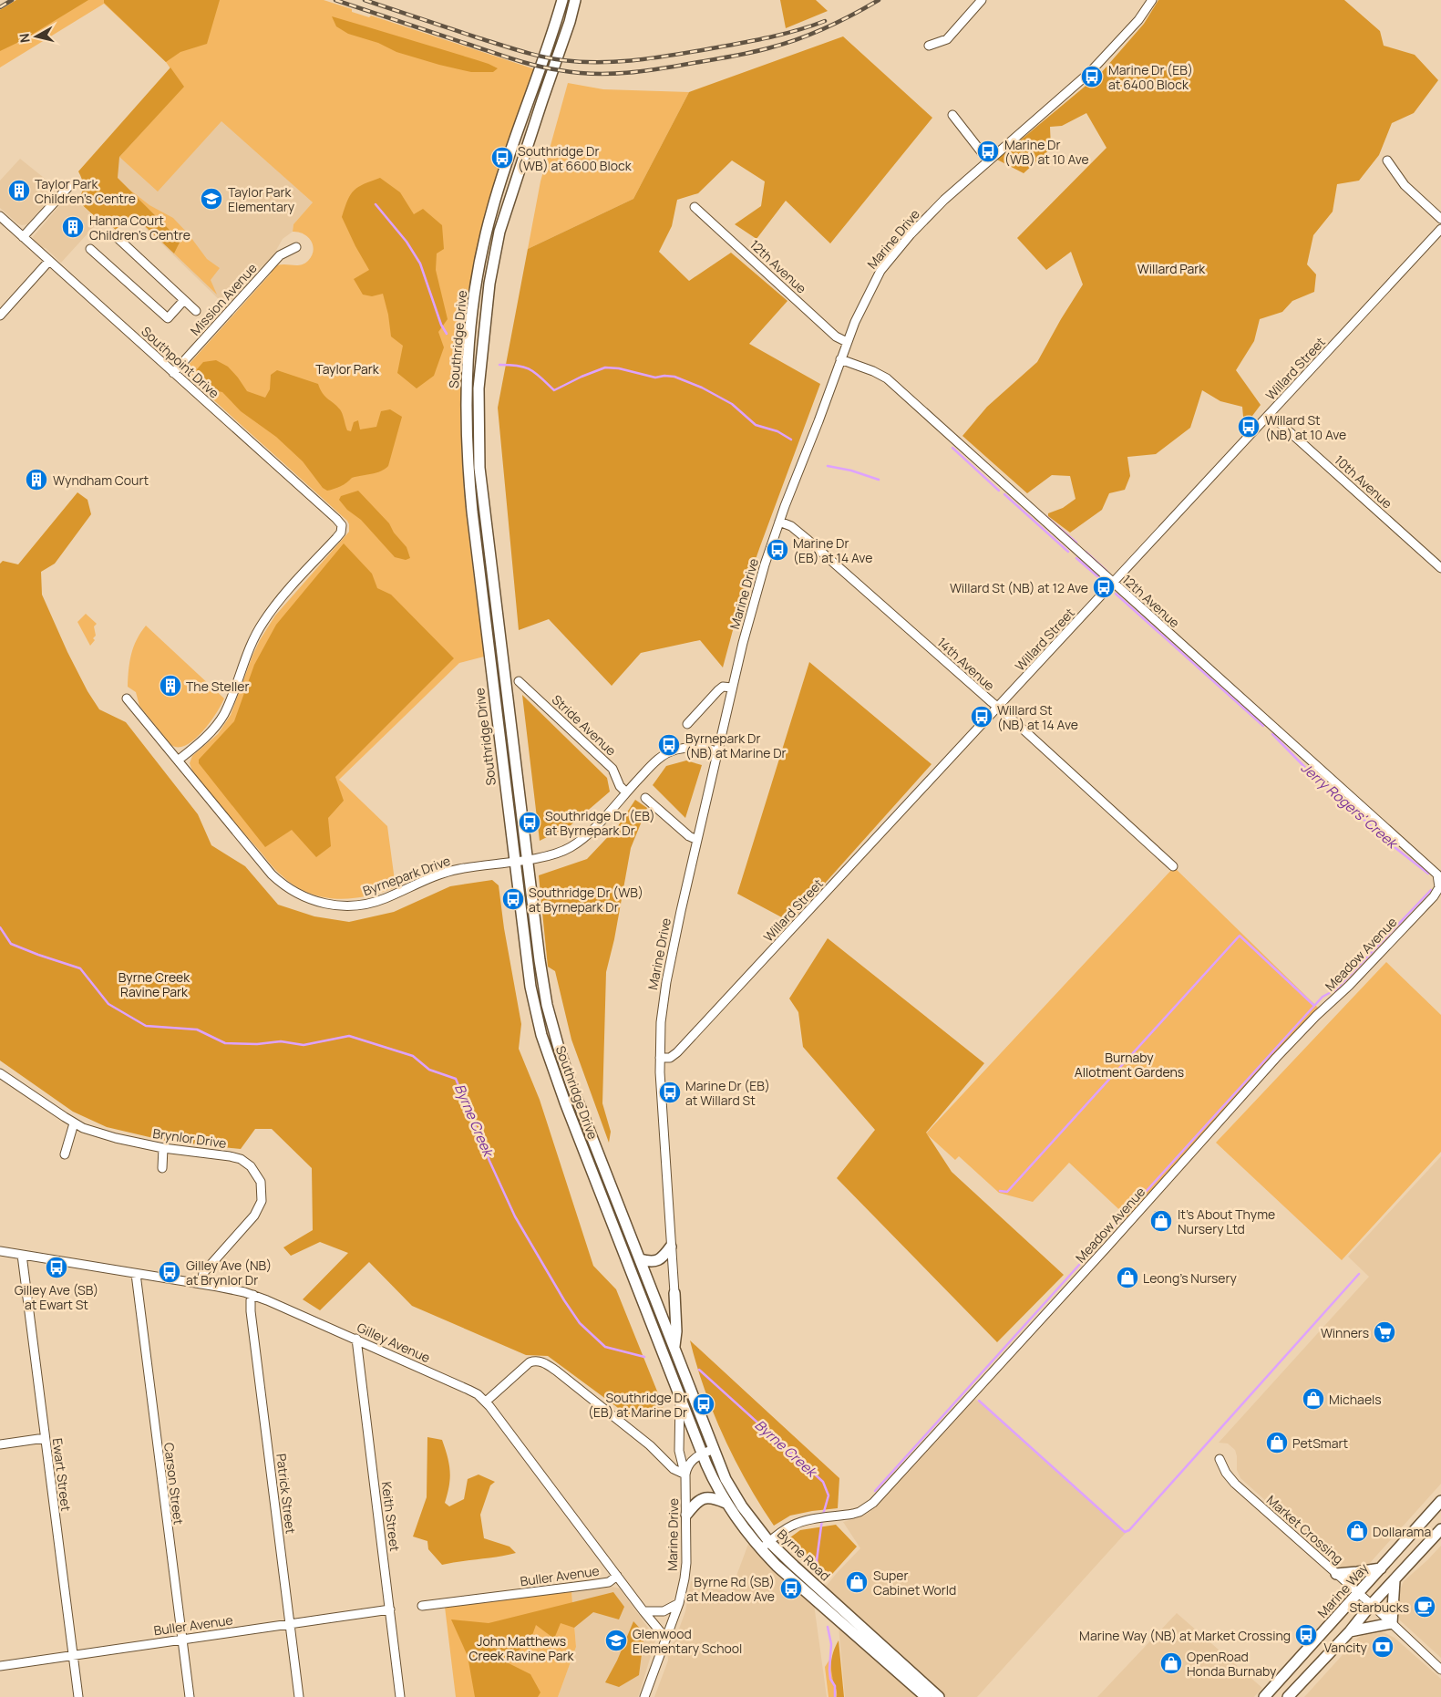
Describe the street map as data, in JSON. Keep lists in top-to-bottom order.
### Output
{
  "streets": {
    "main road": ["Southridge Drive", "Byrne Road", "Marine Way"],
    "street": [
      "Marine Drive",
      "12th Avenue",
      "Mission Avenue",
      "Southpoint Drive",
      "Willard Street",
      "10th Avenue",
      "14th Avenue",
      "Stride Avenue",
      "Byrnepark Drive",
      "Meadow Avenue",
      "Brynlor Drive",
      "Gilley Avenue",
      "Ewart Street",
      "Carson Street",
      "Patrick Street",
      "Keith Street",
      "Market Crossing",
      "Buller Avenue"
    ]
  },
  "crossings": [
    ["Marine Drive", "12th Avenue"],
    ["Marine Drive", "Southridge Drive"],
    ["Marine Drive", "Willard Street"],
    ["Marine Drive", "14th Avenue"],
    ["Marine Drive", "Byrnepark Drive"],
    ["Marine Drive", "Gilley Avenue"],
    ["12th Avenue", "Willard Street"],
    ["12th Avenue", "Meadow Avenue"],
    ["Mission Avenue", "Southpoint Drive"],
    ["Southridge Drive", "Byrnepark Drive"],
    ["Southridge Drive", "Byrne Road"],
    ["Southpoint Drive", "Byrnepark Drive"],
    ["Willard Street", "10th Avenue"],
    ["Willard Street", "14th Avenue"],
    ["Stride Avenue", "Byrnepark Drive"],
    ["Meadow Avenue", "Byrne Road"],
    ["Brynlor Drive", "Gilley Avenue"],
    ["Gilley Avenue", "Ewart Street"],
    ["Gilley Avenue", "Carson Street"],
    ["Gilley Avenue", "Patrick Street"],
    ["Gilley Avenue", "Keith Street"],
    ["Gilley Avenue", "Buller Avenue"],
    ["Ewart Street", "Buller Avenue"],
    ["Carson Street", "Buller Avenue"],
    ["Patrick Street", "Buller Avenue"],
    ["Keith Street", "Buller Avenue"],
    ["Market Crossing", "Marine Way"]
  ],
  "water": ["Jerry Rogers' Creek", "Byrne Creek"],
  "parks": [
    "Willard Park",
    "Taylor Park",
    "Byrne Creek Ravine Park",
    "Burnaby Allotment Gardens",
    "John Matthews Creek Ravine Park"
  ],
  "places": {
    "bus stop": [
      "Marine Dr (EB) at 6400 Block",
      "Marine Dr (WB) at 10 Ave",
      "Southridge Dr (WB) at 6600 Block",
      "Willard St (NB) at 10 Ave",
      "Marine Dr (EB) at 14 Ave",
      "Willard St (NB) at 12 Ave",
      "Willard St (NB) at 14 Ave",
      "Byrnepark Dr (NB) at Marine Dr",
      "Southridge Dr (EB) at Byrnepark Dr",
      "Southridge Dr (WB) at Byrnepark Dr",
      "Marine Dr (EB) at Willard St",
      "Gilley Ave (SB) at Ewart St",
      "Gilley Ave (NB) at Brynlor Dr",
      "Southridge Dr (EB) at Marine Dr",
      "Byrne Rd (SB) at Meadow Ave",
      "Marine Way (NB) at Market Crossing"
    ],
    "building": [
      "Taylor Park Children's Centre",
      "Hanna Court Children's Centre",
      "Wyndham Court",
      "The Steller"
    ],
    "school or university": ["Taylor Park Elementary", "Glenwood Elementary School"],
    "shop": [
      "It’s About Thyme Nursery Ltd",
      "Leong's Nursery",
      "Michaels",
      "PetSmart",
      "Dollarama",
      "Super Cabinet World",
      "OpenRoad Honda Burnaby"
    ],
    "supermarket": ["Winners"],
    "cafe": ["Starbucks"],
    "bank": ["Vancity"]
  },
  "north": "left"
}
